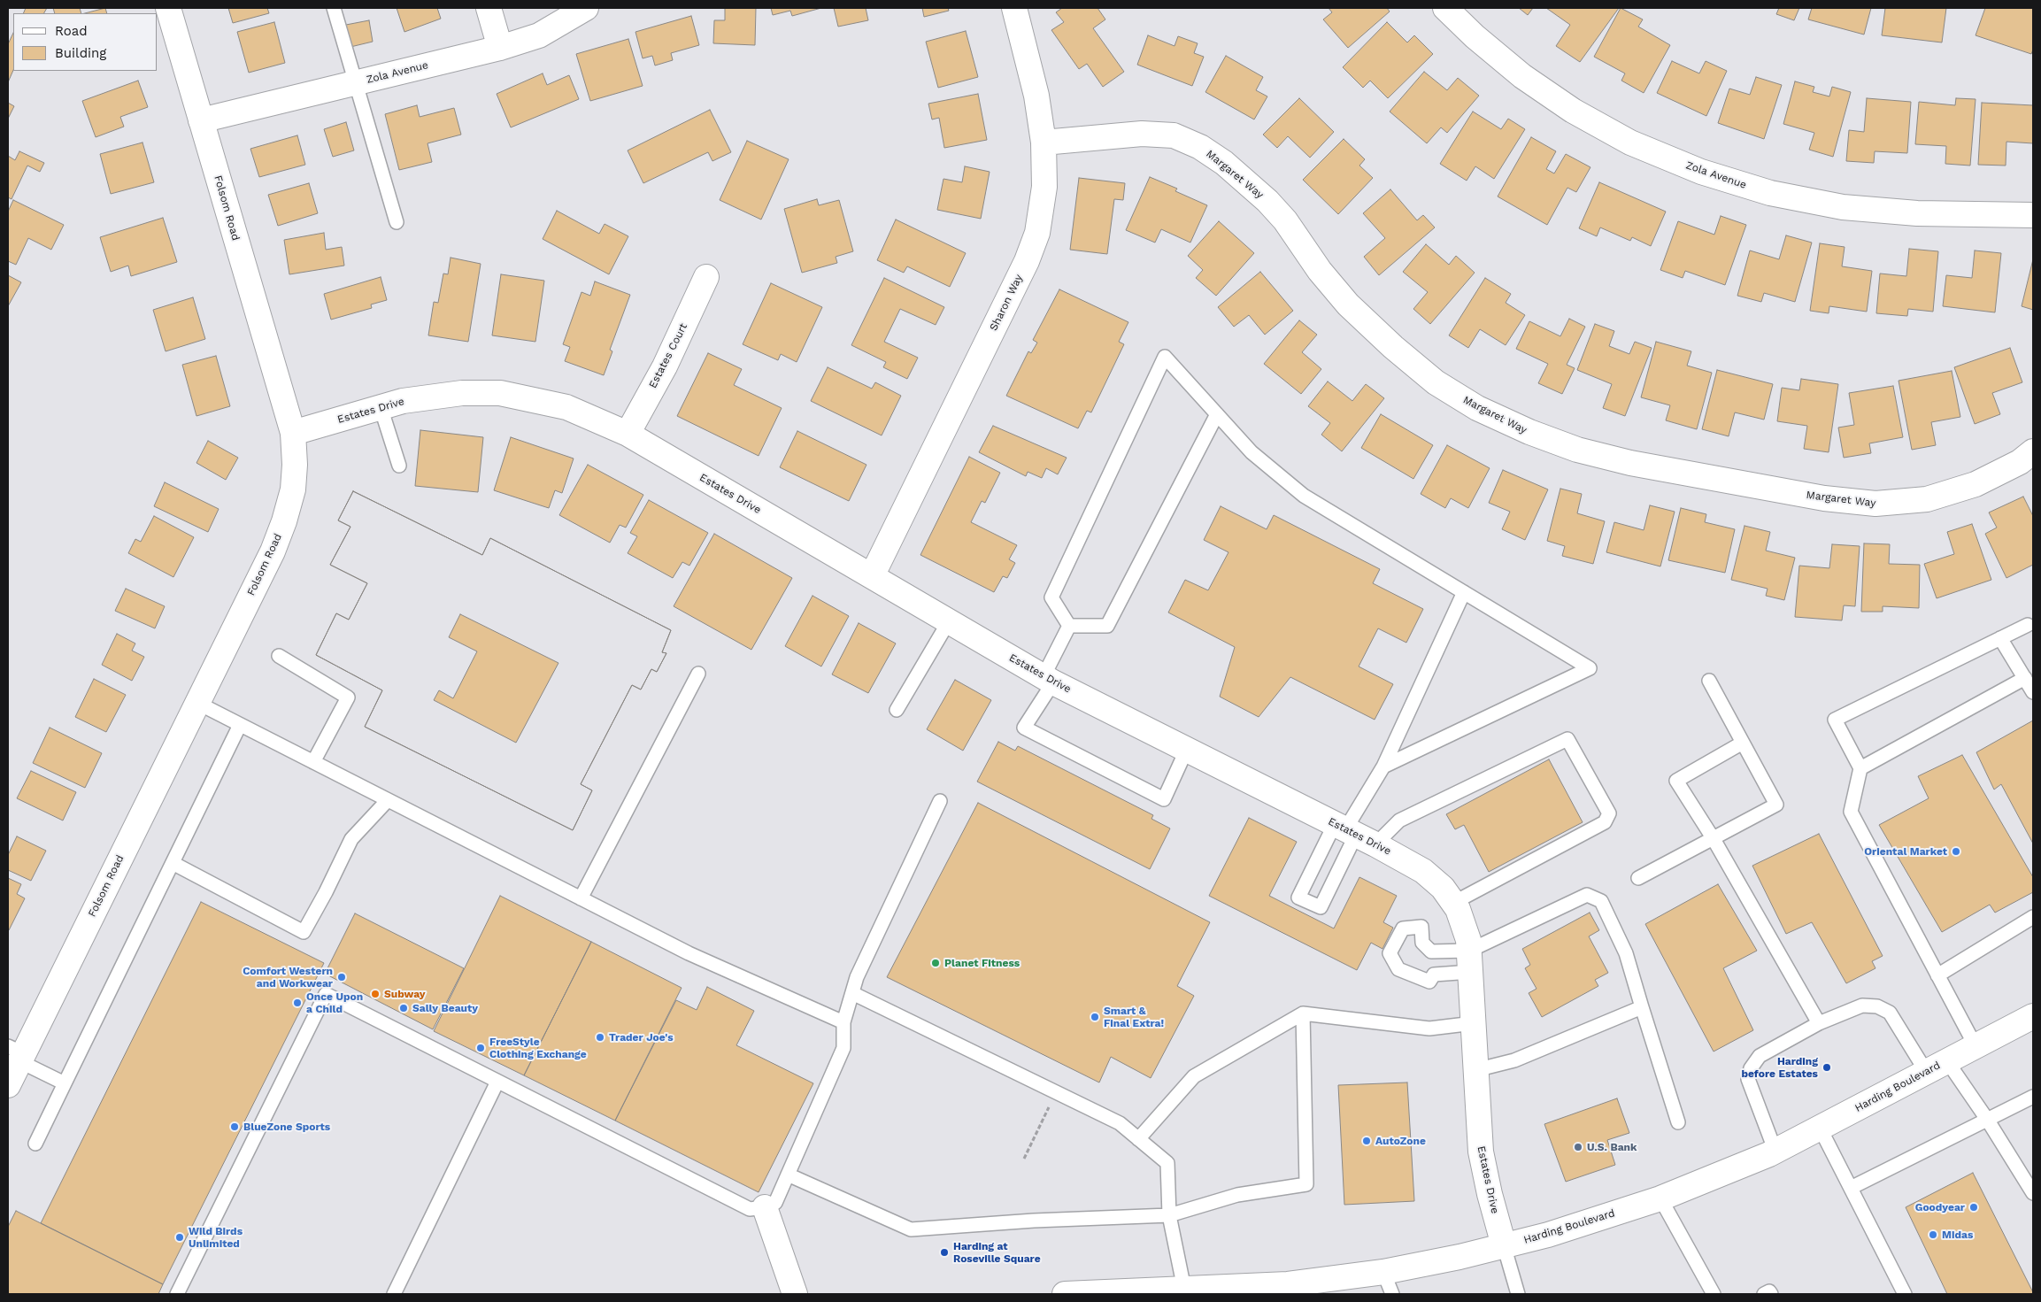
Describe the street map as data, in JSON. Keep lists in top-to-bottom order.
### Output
{
  "streets": {
    "street": [
      "Zola Avenue",
      "Margaret Way",
      "Folsom Road",
      "Sharon Way",
      "Estates Court",
      "Estates Drive",
      "Harding Boulevard"
    ]
  },
  "crossings": [
    ["Zola Avenue", "Folsom Road"],
    ["Margaret Way", "Sharon Way"],
    ["Folsom Road", "Estates Drive"],
    ["Sharon Way", "Estates Drive"],
    ["Estates Court", "Estates Drive"],
    ["Estates Drive", "Harding Boulevard"]
  ],
  "places": [
    "Oriental Market",
    "Planet Fitness",
    "Comfort Western and Workwear",
    "Subway",
    "Once Upon a Child",
    "Sally Beauty",
    "Smart & Final Extra!",
    "Trader Joe's",
    "FreeStyle Clothing Exchange",
    "Harding before Estates",
    "BlueZone Sports",
    "AutoZone",
    "U.S. Bank",
    "Goodyear",
    "Midas",
    "Wild Birds Unlimited",
    "Harding at Roseville Square"
  ],
  "legend": ["Road", "Building"]
}
